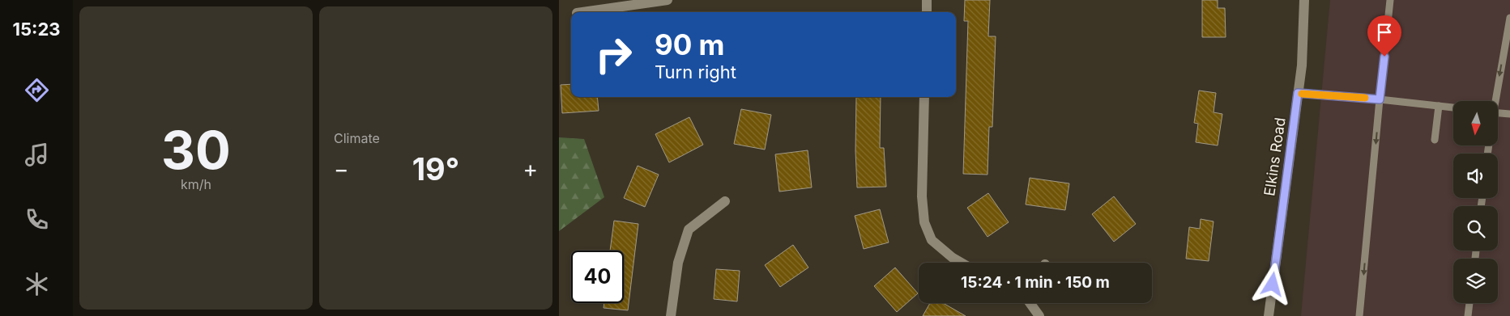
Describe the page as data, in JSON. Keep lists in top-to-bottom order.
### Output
{
  "streets": {
    "street": ["Elkins Road"]
  },
  "north": "bottom",
  "page": {
    "tabs": "15:23",
    "tile": [
      ["30", "km/h"],
      "Climate"
    ],
    "turn": ["90 m", "Turn right"],
    "heat": ["−", "19°", "+"],
    "limit": "40",
    "trip": "15:24 · 1 min · 150 m"
  }
}
